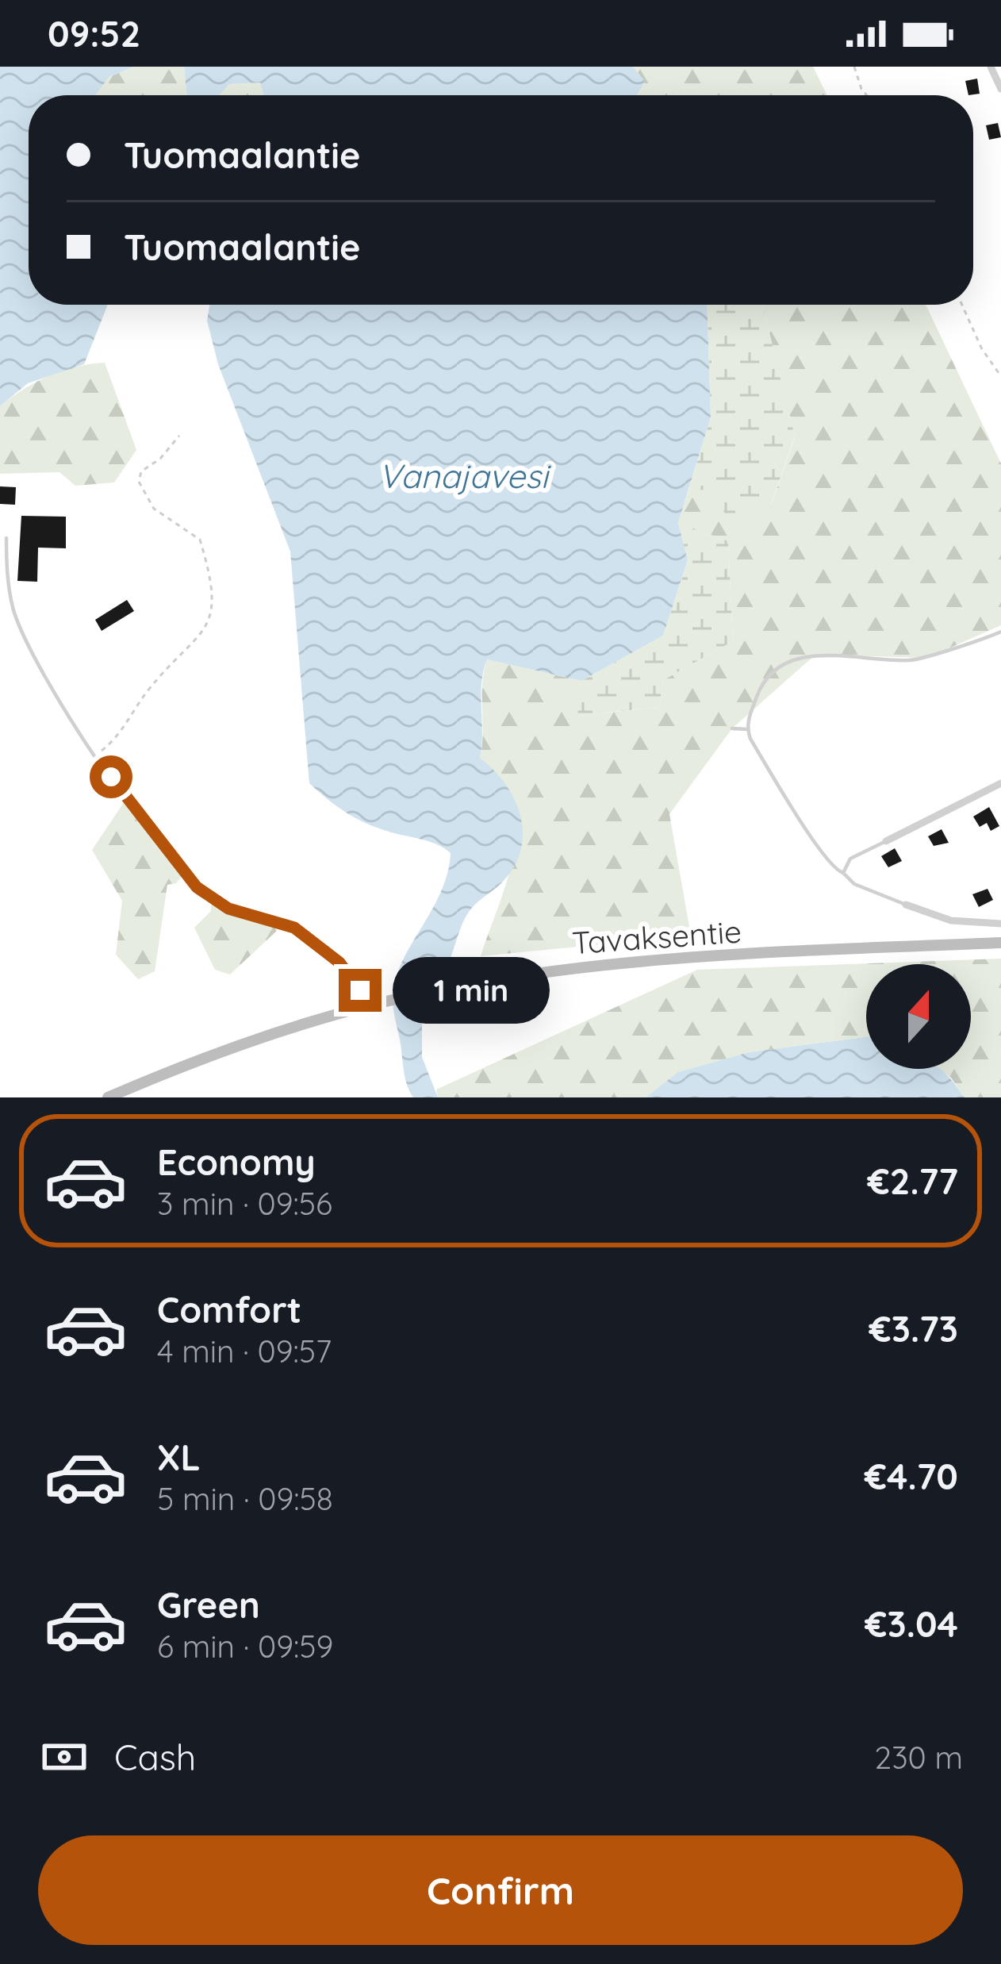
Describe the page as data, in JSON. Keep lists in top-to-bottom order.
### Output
{
  "streets": {
    "main road": ["Tavaksentie"]
  },
  "water": ["Vanajavesi"],
  "north": "top",
  "page": {
    "status": "09:52",
    "banner": ["Tuomaalantie", "Tuomaalantie"],
    "bubble": "1 min",
    "list": [
      {
        "name": "Economy",
        "note": "3 min · 09:56",
        "value": "€2.77"
      },
      {
        "name": "Comfort",
        "note": "4 min · 09:57",
        "value": "€3.73"
      },
      {
        "name": "XL",
        "note": "5 min · 09:58",
        "value": "€4.70"
      },
      {
        "name": "Green",
        "note": "6 min · 09:59",
        "value": "€3.04"
      }
    ],
    "pay": ["Cash", "230 m"],
    "buttons": "Confirm"
  }
}
